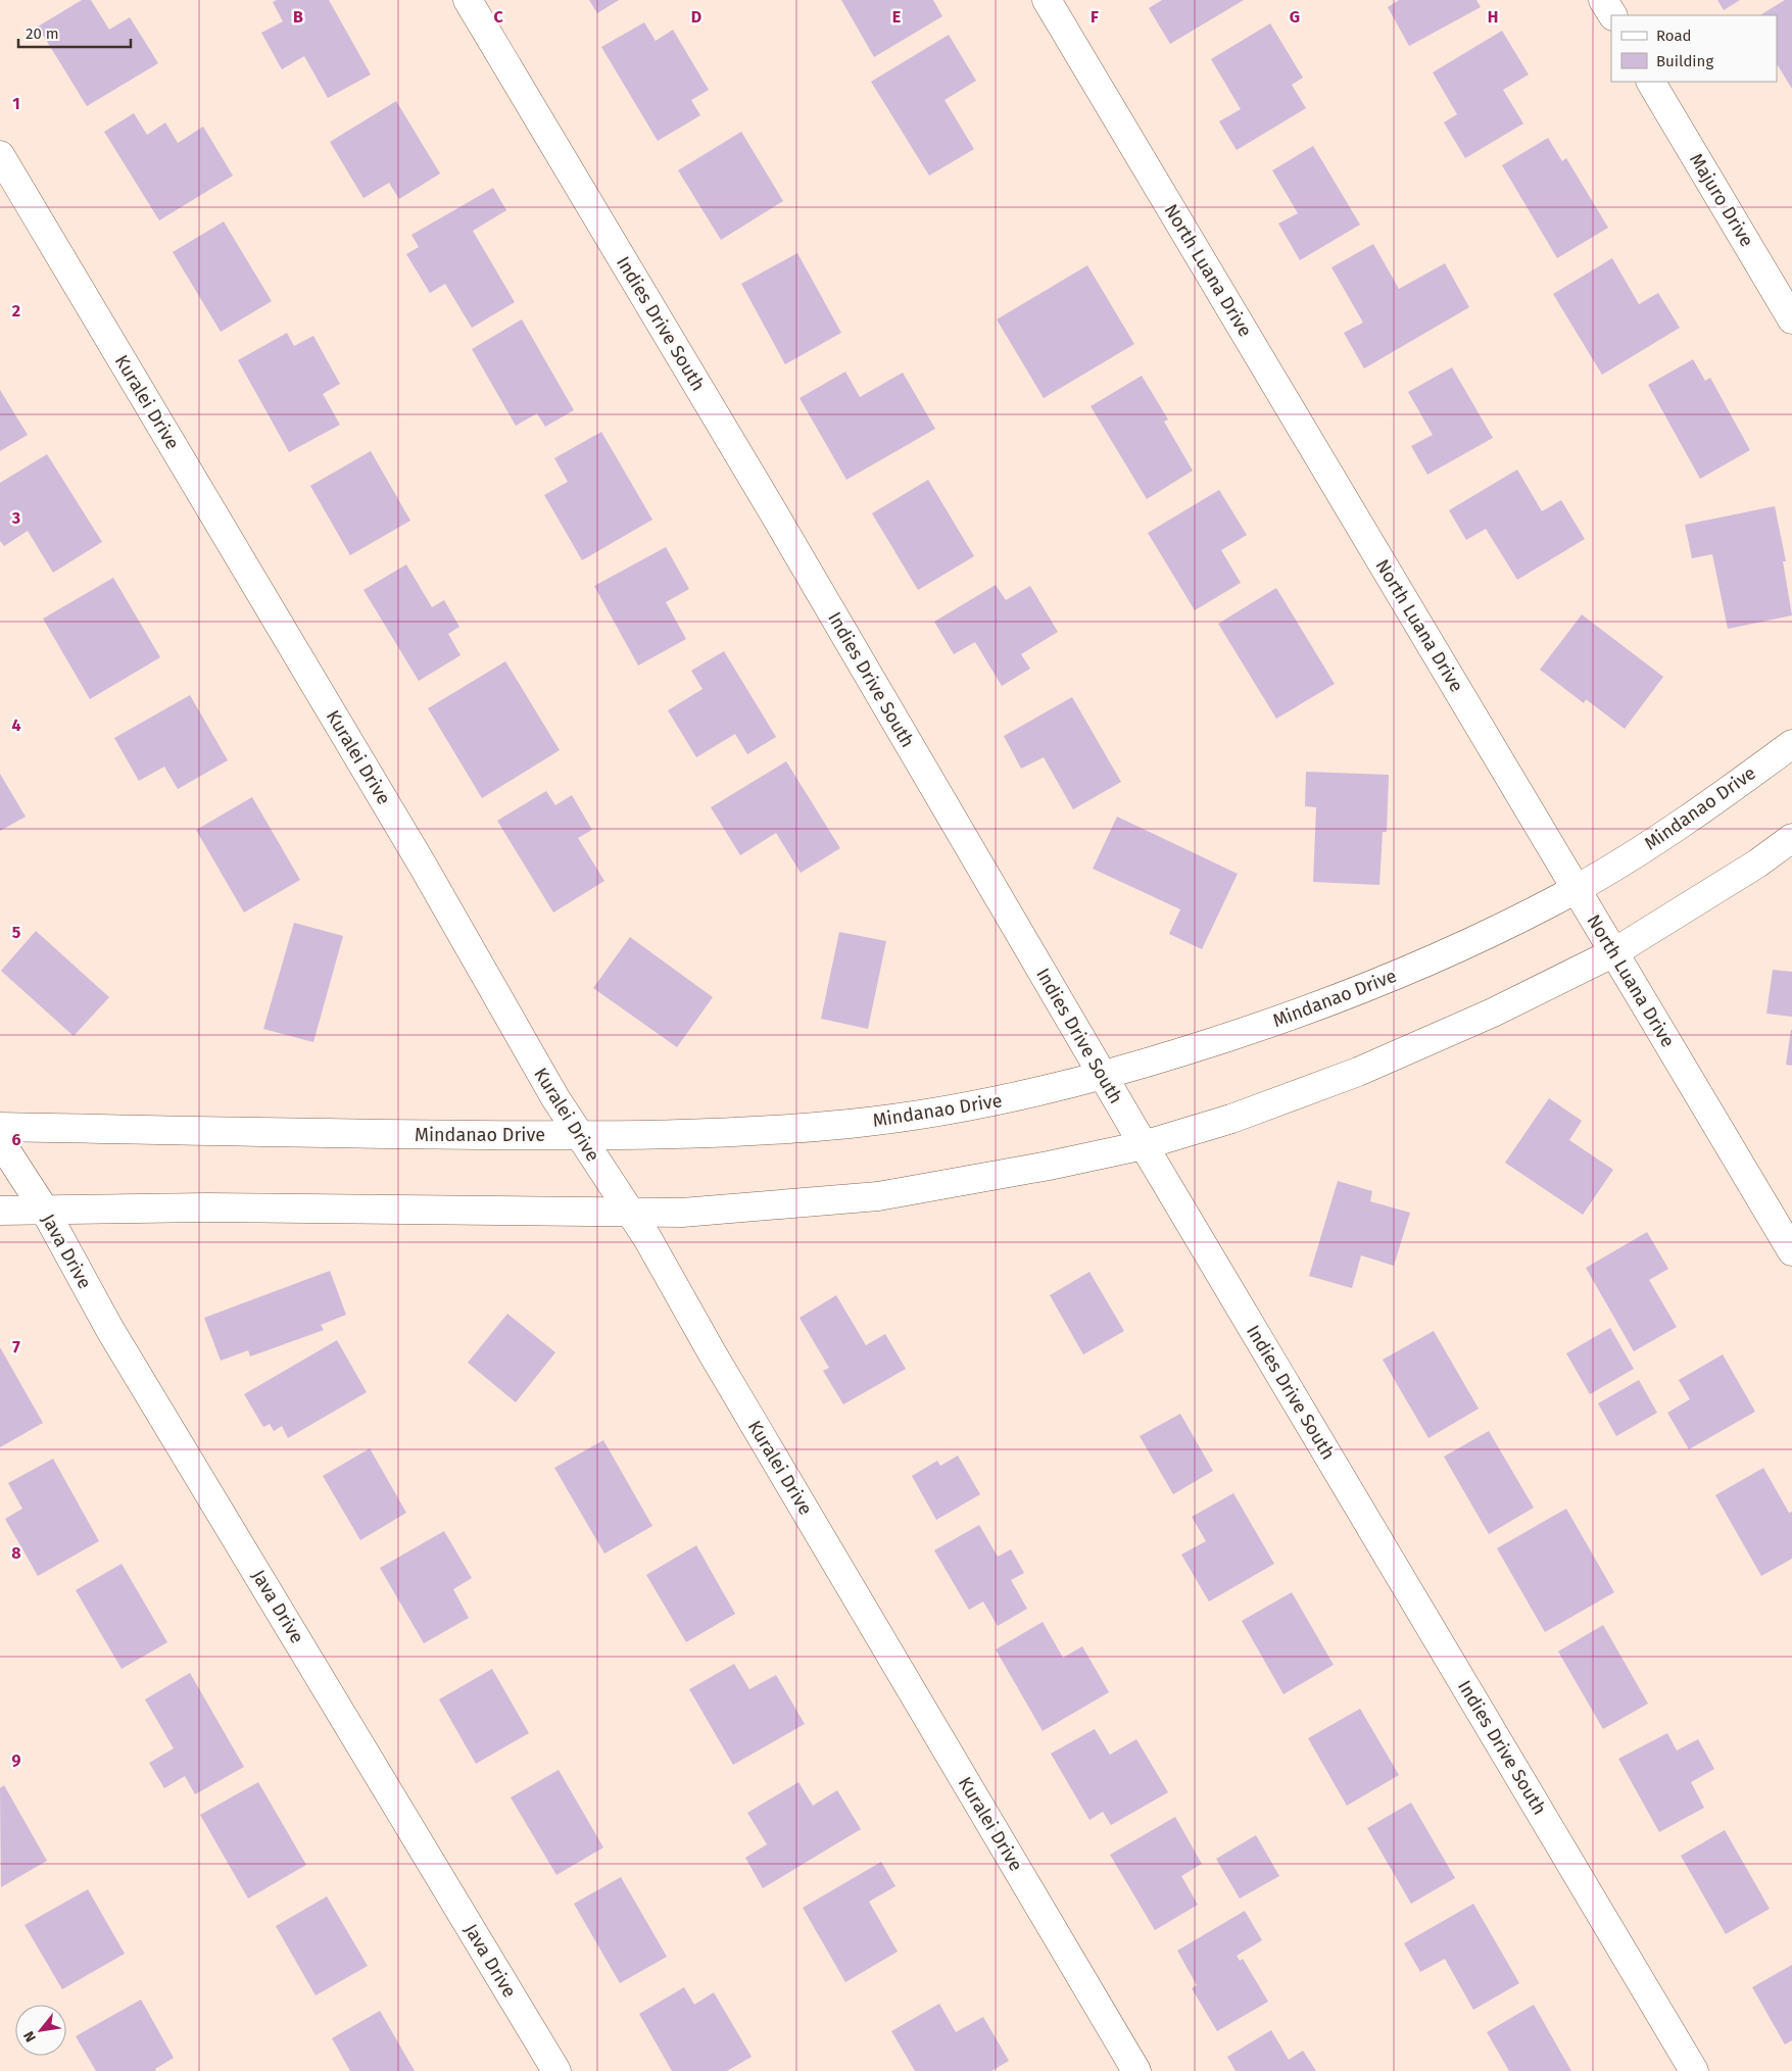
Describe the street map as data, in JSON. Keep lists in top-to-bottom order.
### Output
{
  "streets": {
    "street": [
      "Majuro Drive",
      "North Luana Drive",
      "Indies Drive South",
      "Kuralei Drive",
      "Mindanao Drive",
      "Java Drive"
    ]
  },
  "crossings": [
    ["North Luana Drive", "Mindanao Drive"],
    ["Indies Drive South", "Mindanao Drive"],
    ["Kuralei Drive", "Mindanao Drive"]
  ],
  "legend": ["Road", "Building"],
  "scale_bar": "20 m",
  "north": "bottom left",
  "grid": {
    "columns": [
      "B",
      "C",
      "D",
      "E",
      "F",
      "G",
      "H"
    ],
    "rows": [
      "1",
      "2",
      "3",
      "4",
      "5",
      "6",
      "7",
      "8",
      "9"
    ]
  }
}
